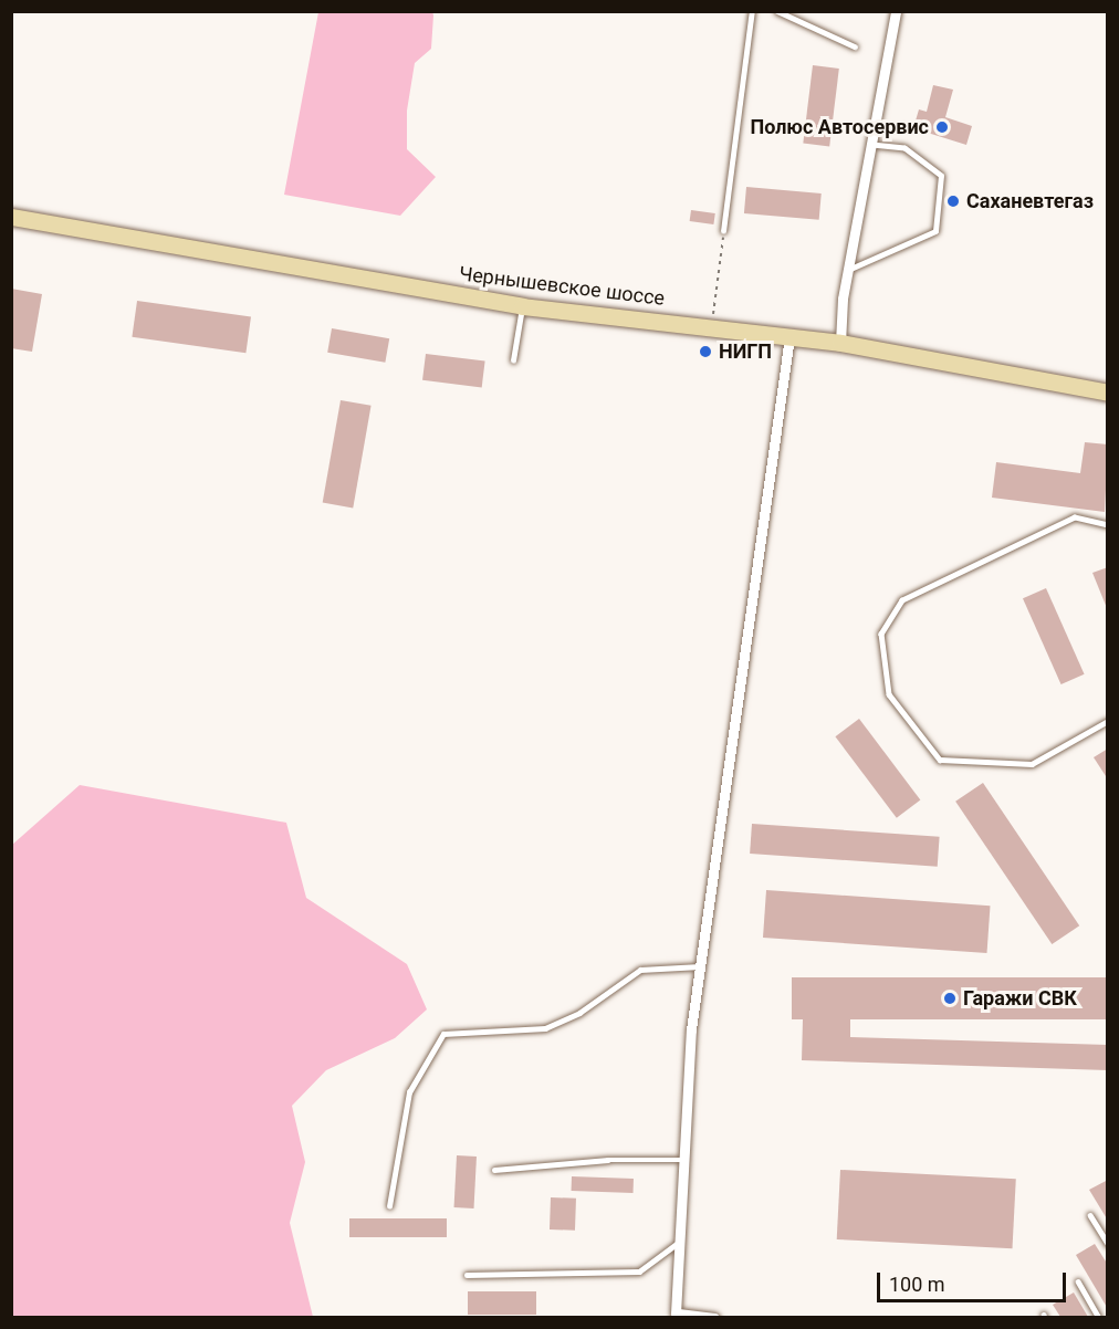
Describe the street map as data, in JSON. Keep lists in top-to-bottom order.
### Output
{
  "streets": {
    "main road": ["Чернышевское шоссе"]
  },
  "places": [
    "Полюс Автосервис",
    "Саханевтегаз",
    "НИГП",
    "Гаражи СВК"
  ],
  "scale_bar": "100 m"
}
